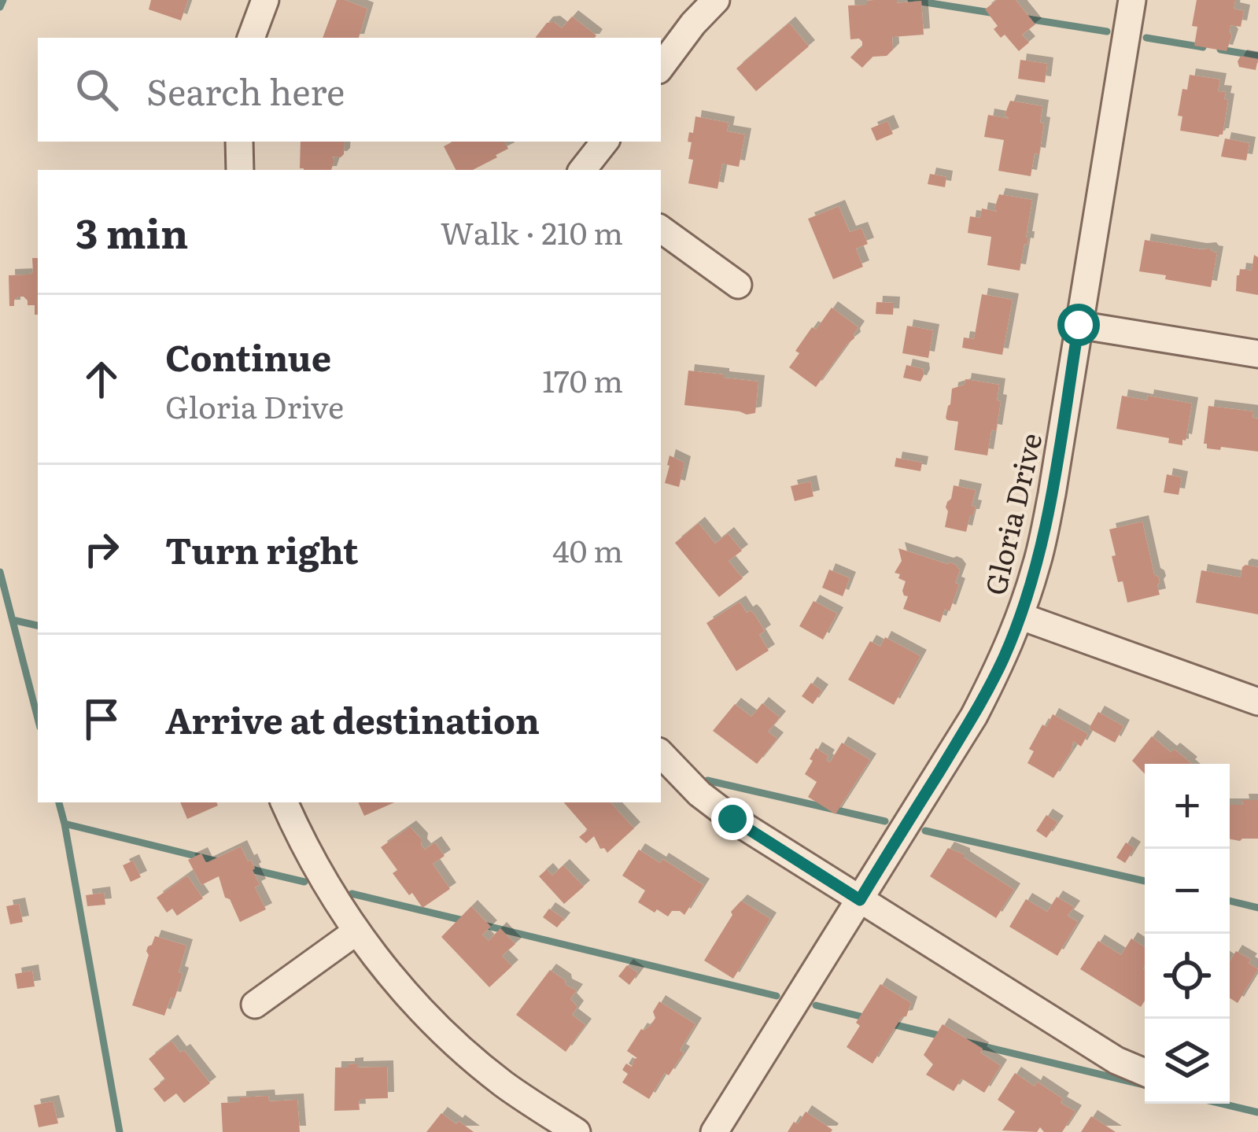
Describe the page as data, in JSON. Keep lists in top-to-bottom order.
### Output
{
  "streets": {
    "street": ["Gloria Drive"]
  },
  "page": {
    "search": "Search here",
    "heading": ["3 min", "Walk · 210 m"],
    "list": [
      ["Continue", "Gloria Drive", "170 m"],
      ["Turn right", "40 m"],
      "Arrive at destination"
    ],
    "map_buttons": ["+", "−"]
  }
}
